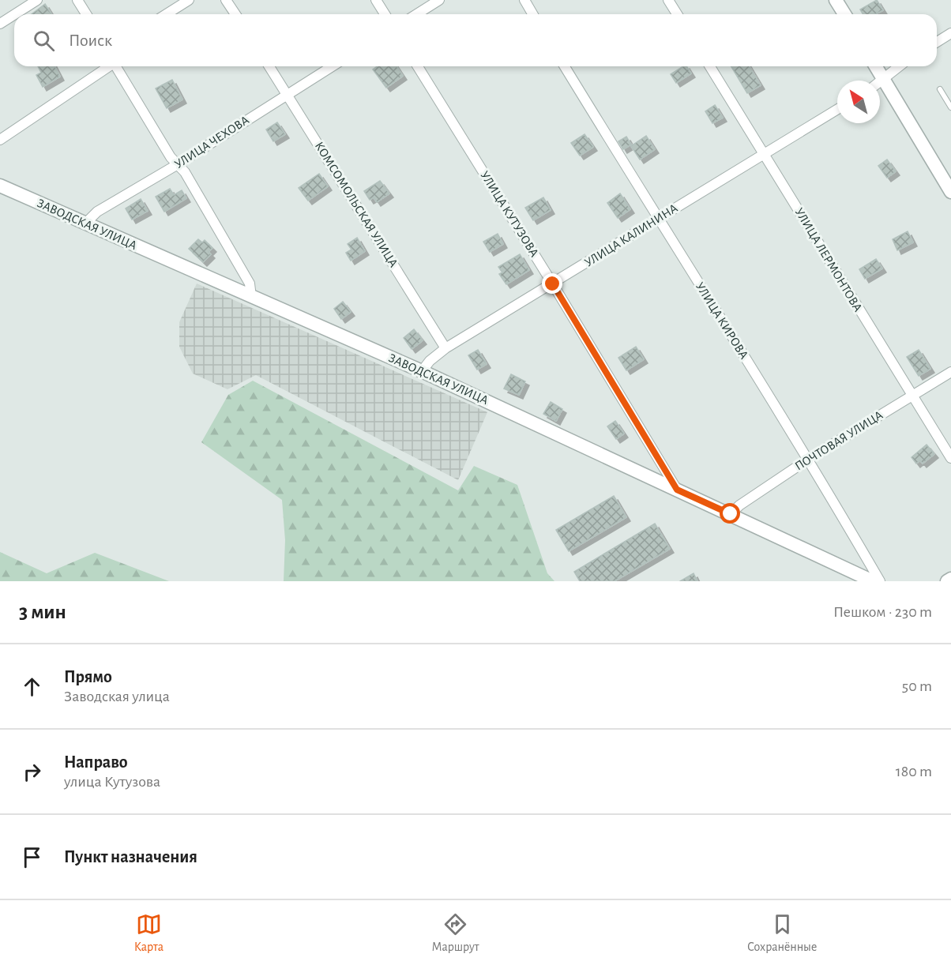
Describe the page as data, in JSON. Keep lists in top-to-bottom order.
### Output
{
  "streets": {
    "street": [
      "УЛИЦА ЧЕХОВА",
      "КОМСОМОЛЬСКАЯ УЛИЦА",
      "УЛИЦА КУТУЗОВА",
      "ЗАВОДСКАЯ УЛИЦА",
      "УЛИЦА КАЛИНИНА",
      "УЛИЦА ЛЕРМОНТОВА",
      "УЛИЦА КИРОВА",
      "ПОЧТОВАЯ УЛИЦА"
    ]
  },
  "crossings": [
    ["УЛИЦА ЧЕХОВА", "КОМСОМОЛЬСКАЯ УЛИЦА"],
    ["УЛИЦА ЧЕХОВА", "ЗАВОДСКАЯ УЛИЦА"],
    ["КОМСОМОЛЬСКАЯ УЛИЦА", "УЛИЦА КАЛИНИНА"],
    ["УЛИЦА КУТУЗОВА", "ЗАВОДСКАЯ УЛИЦА"],
    ["УЛИЦА КУТУЗОВА", "УЛИЦА КАЛИНИНА"],
    ["ЗАВОДСКАЯ УЛИЦА", "УЛИЦА КАЛИНИНА"],
    ["ЗАВОДСКАЯ УЛИЦА", "ПОЧТОВАЯ УЛИЦА"],
    ["УЛИЦА КАЛИНИНА", "УЛИЦА ЛЕРМОНТОВА"],
    ["УЛИЦА КАЛИНИНА", "УЛИЦА КИРОВА"],
    ["УЛИЦА ЛЕРМОНТОВА", "ПОЧТОВАЯ УЛИЦА"],
    ["УЛИЦА КИРОВА", "ПОЧТОВАЯ УЛИЦА"]
  ],
  "north": "top left",
  "page": {
    "search": "Поиск",
    "heading": ["3 мин", "Пешком · 230 m"],
    "list": [
      ["Прямо", "Заводская улица", "50 m"],
      ["Направо", "улица Кутузова", "180 m"],
      "Пункт назначения"
    ],
    "nav": ["Карта", "Маршрут", "Сохранённые"]
  }
}
